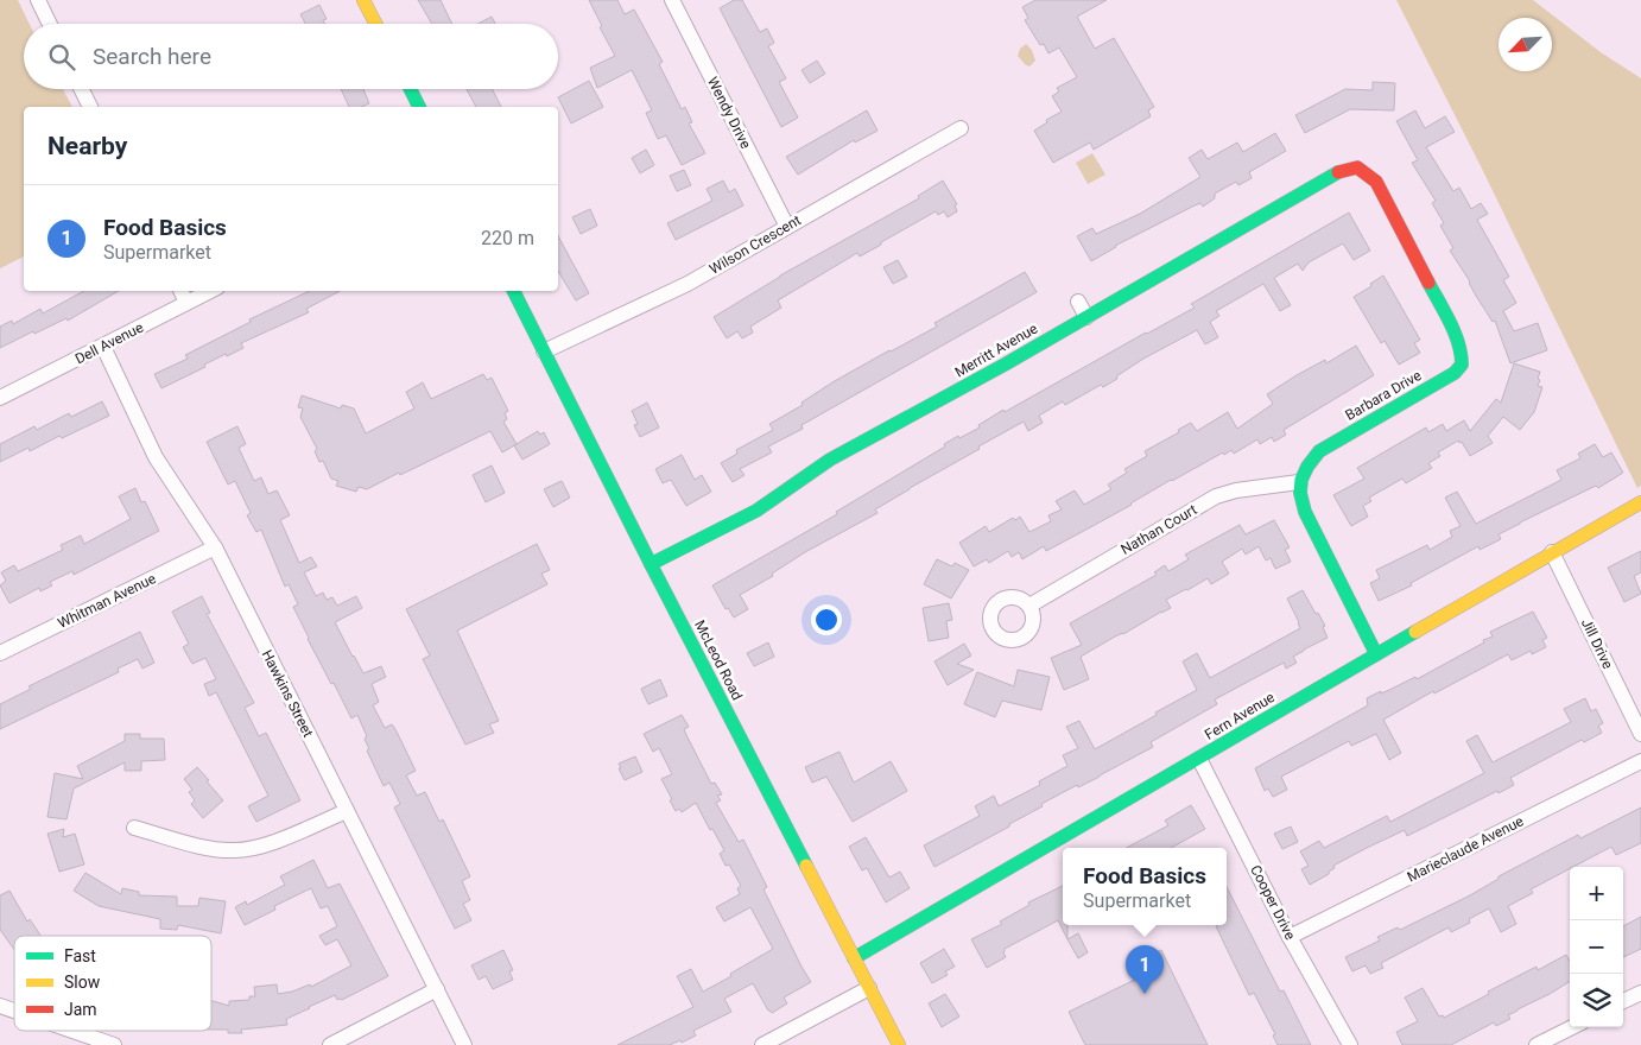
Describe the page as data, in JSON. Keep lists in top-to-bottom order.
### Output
{
  "streets": {
    "street": [
      "Wendy Drive",
      "Wilson Crescent",
      "Dell Avenue",
      "Merritt Avenue",
      "Barbara Drive",
      "Nathan Court",
      "Whitman Avenue",
      "Jill Drive",
      "McLeod Road",
      "Hawkins Street",
      "Fern Avenue",
      "Marieclaude Avenue",
      "Cooper Drive"
    ]
  },
  "crossings": [
    ["Wendy Drive", "Wilson Crescent"],
    ["Wilson Crescent", "McLeod Road"],
    ["Dell Avenue", "Hawkins Street"],
    ["Merritt Avenue", "Barbara Drive"],
    ["Merritt Avenue", "McLeod Road"],
    ["Barbara Drive", "Nathan Court"],
    ["Whitman Avenue", "Hawkins Street"],
    ["Jill Drive", "Fern Avenue"],
    ["McLeod Road", "Fern Avenue"],
    ["Fern Avenue", "Cooper Drive"],
    ["Marieclaude Avenue", "Cooper Drive"]
  ],
  "legend": ["Fast", "Slow", "Jam"],
  "north": "bottom left",
  "page": {
    "search": "Search here",
    "heading": "Nearby",
    "list": [
      {
        "mark": "1",
        "name": "Food Basics",
        "note": "Supermarket",
        "value": "220 m"
      }
    ],
    "popup": ["Food Basics", "Supermarket"],
    "map_buttons": ["+", "−"],
    "pins": "1"
  }
}
